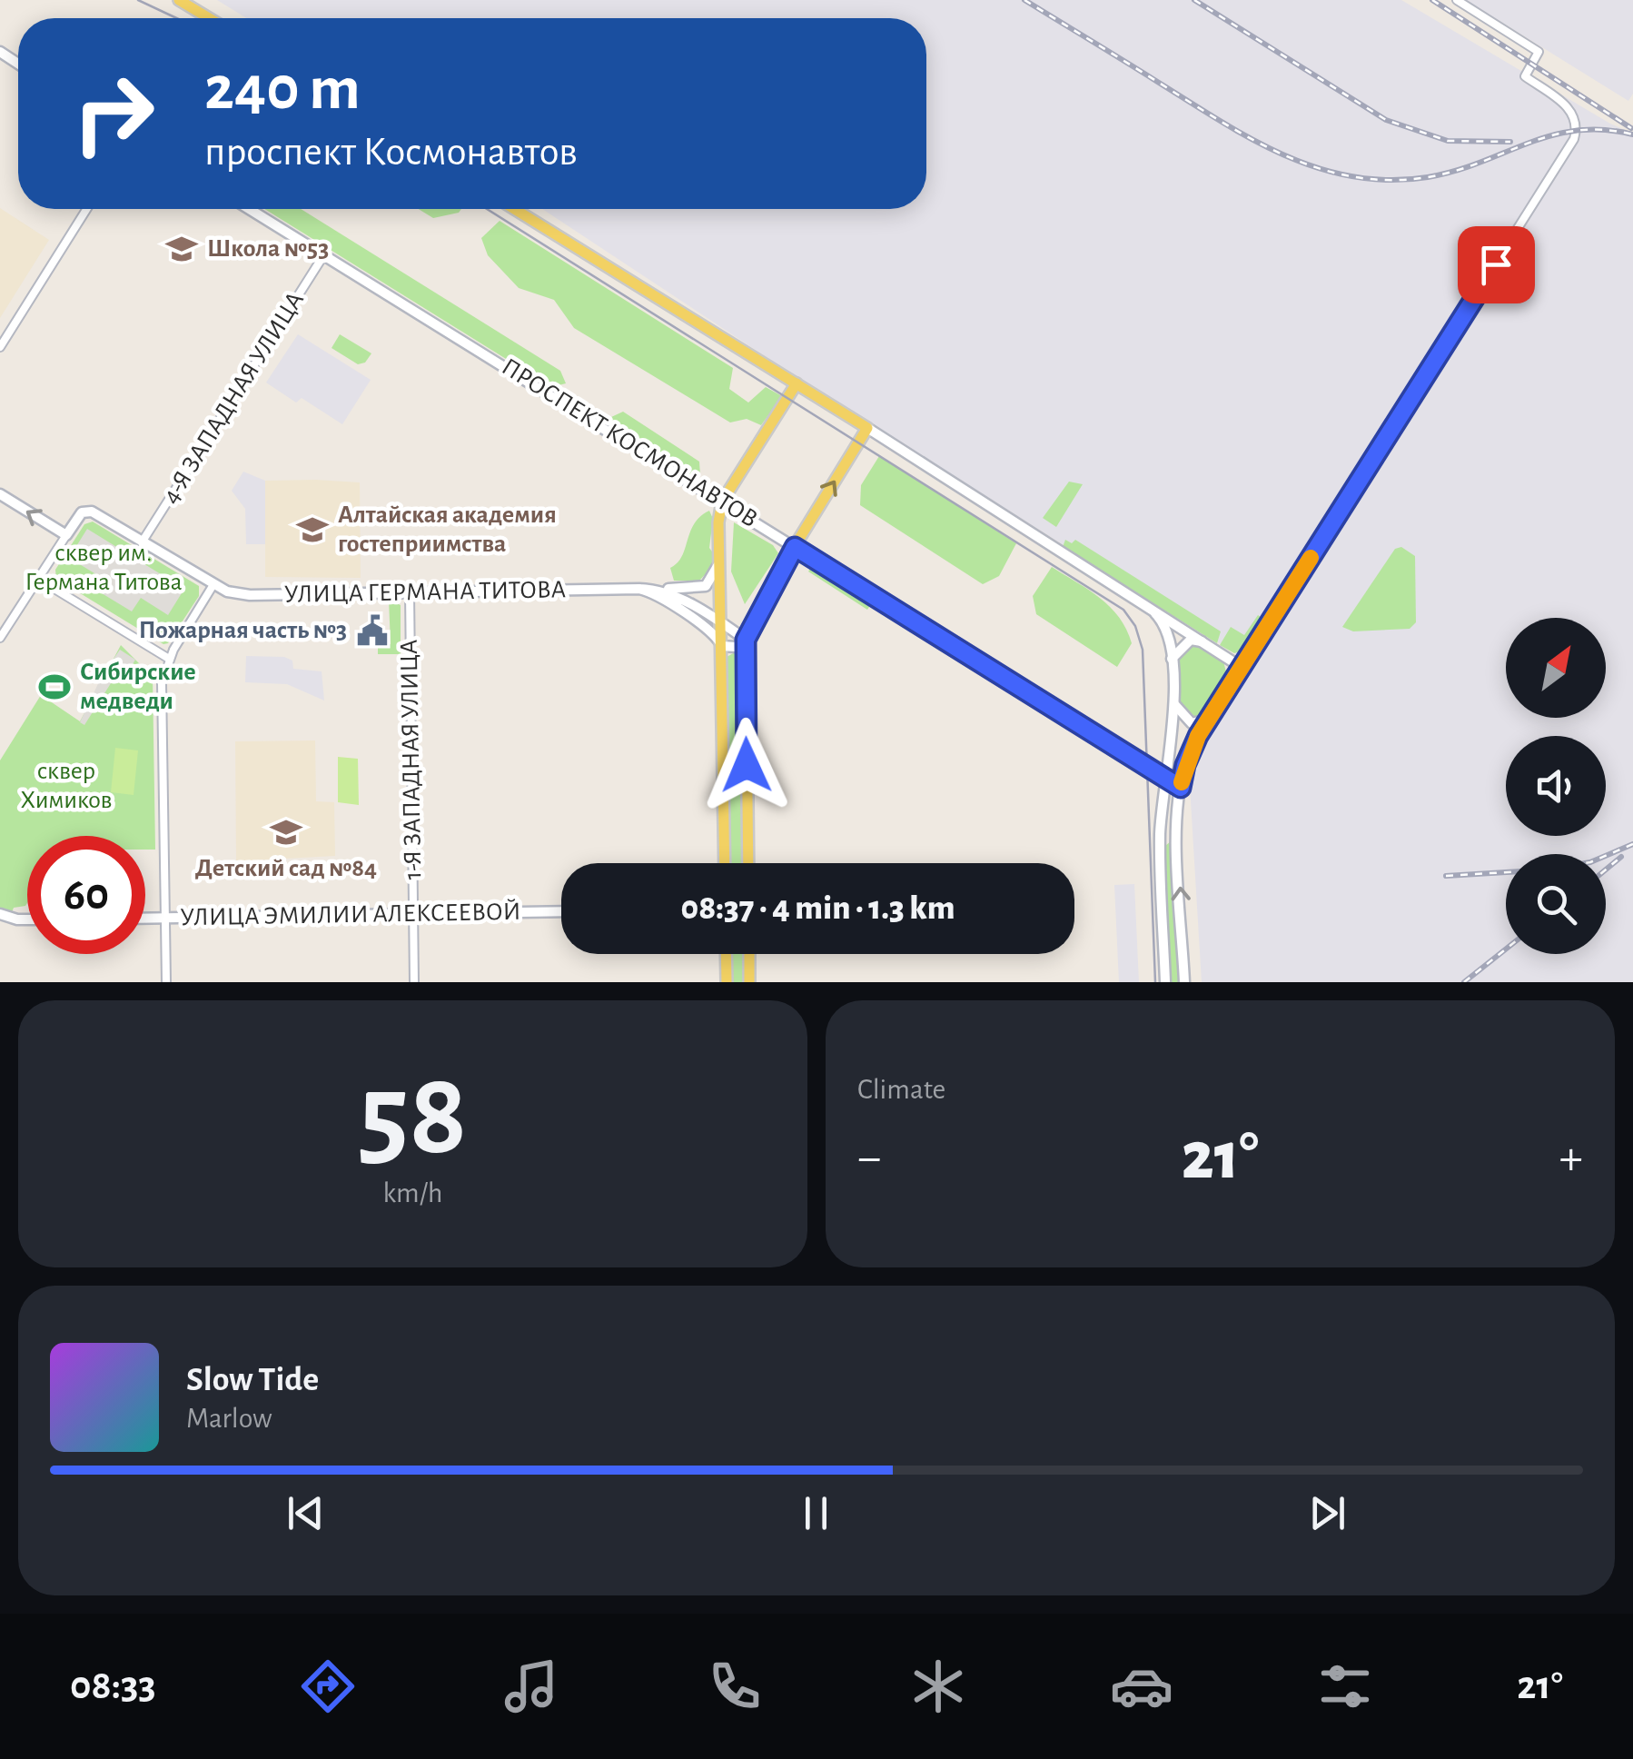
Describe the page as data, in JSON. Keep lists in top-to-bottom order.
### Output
{
  "streets": {
    "street": [
      "4-Я ЗАПАДНАЯ УЛИЦА",
      "ПРОСПЕКТ КОСМОНАВТОВ",
      "УЛИЦА ГЕРМАНА ТИТОВА",
      "1-Я ЗАПАДНАЯ УЛИЦА",
      "УЛИЦА ЭМИЛИИ АЛЕКСЕЕВОЙ"
    ]
  },
  "crossings": [
    ["4-Я ЗАПАДНАЯ УЛИЦА", "ПРОСПЕКТ КОСМОНАВТОВ"],
    ["4-Я ЗАПАДНАЯ УЛИЦА", "УЛИЦА ГЕРМАНА ТИТОВА"],
    ["УЛИЦА ГЕРМАНА ТИТОВА", "1-Я ЗАПАДНАЯ УЛИЦА"],
    ["1-Я ЗАПАДНАЯ УЛИЦА", "УЛИЦА ЭМИЛИИ АЛЕКСЕЕВОЙ"]
  ],
  "parks": ["сквер им. Германа Титова", "сквер Химиков"],
  "places": {
    "school or university": ["Школа №53", "Алтайская академия гостеприимства", "Детский сад №84"],
    "public building": ["Пожарная часть №3"],
    "sports": ["Сибирские медведи"]
  },
  "north": "top right",
  "page": {
    "turn": ["240 m", "проспект Космонавтов"],
    "limit": "60",
    "trip": "08:37 · 4 min · 1.3 km",
    "tile": [
      ["58", "km/h"],
      "Climate"
    ],
    "heat": ["−", "21°", "+"],
    "song": ["Slow Tide", "Marlow"],
    "tabs": ["08:33", "21°"]
  }
}
